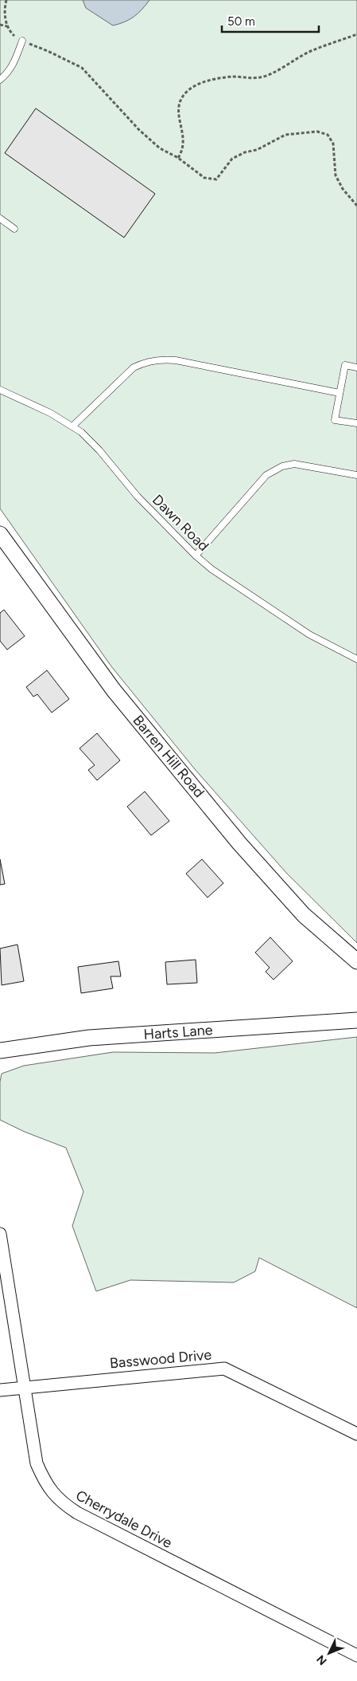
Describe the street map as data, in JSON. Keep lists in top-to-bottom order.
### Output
{
  "streets": {
    "street": [
      "Barren Hill Road",
      "Harts Lane",
      "Basswood Drive",
      "Cherrydale Drive"
    ],
    "lane": ["Dawn Road"]
  },
  "crossings": [
    ["Basswood Drive", "Cherrydale Drive"]
  ],
  "scale_bar": "50 m",
  "north": "bottom left"
}
